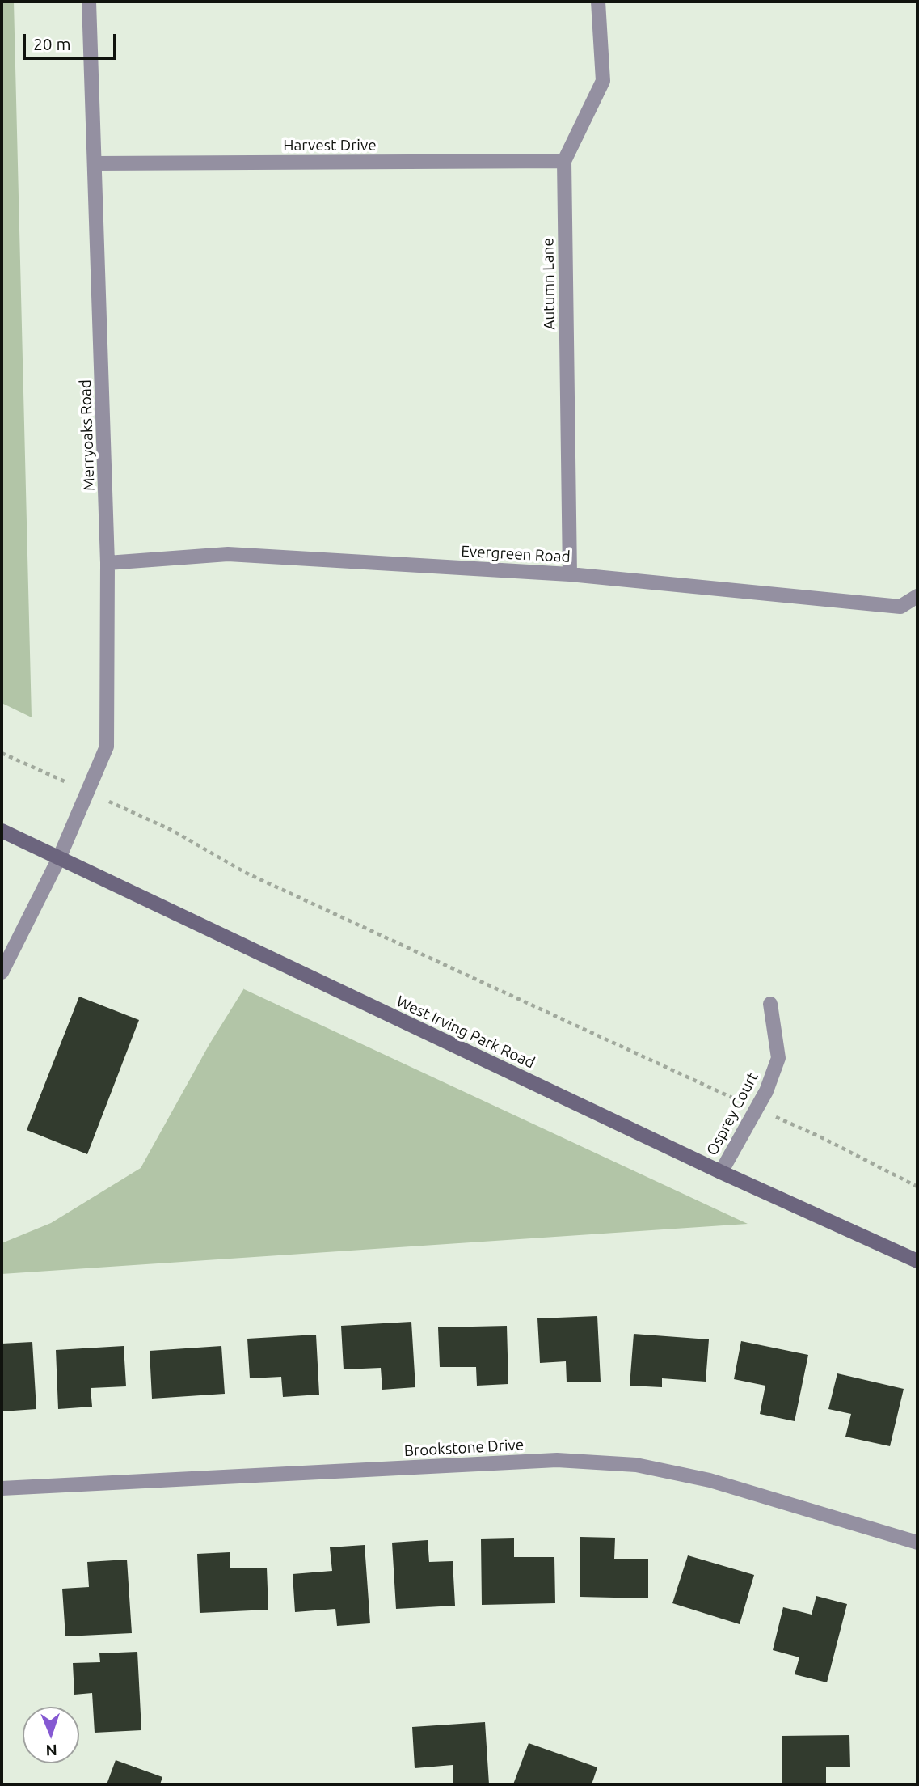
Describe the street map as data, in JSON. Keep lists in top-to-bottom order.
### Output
{
  "streets": {
    "main road": ["West Irving Park Road"],
    "street": [
      "Harvest Drive",
      "Autumn Lane",
      "Merryoaks Road",
      "Evergreen Road",
      "Osprey Court",
      "Brookstone Drive"
    ]
  },
  "crossings": [
    ["Harvest Drive", "Autumn Lane"],
    ["Harvest Drive", "Merryoaks Road"],
    ["Autumn Lane", "Evergreen Road"],
    ["Merryoaks Road", "Evergreen Road"],
    ["Merryoaks Road", "West Irving Park Road"],
    ["West Irving Park Road", "Osprey Court"]
  ],
  "scale_bar": "20 m",
  "north": "bottom"
}
